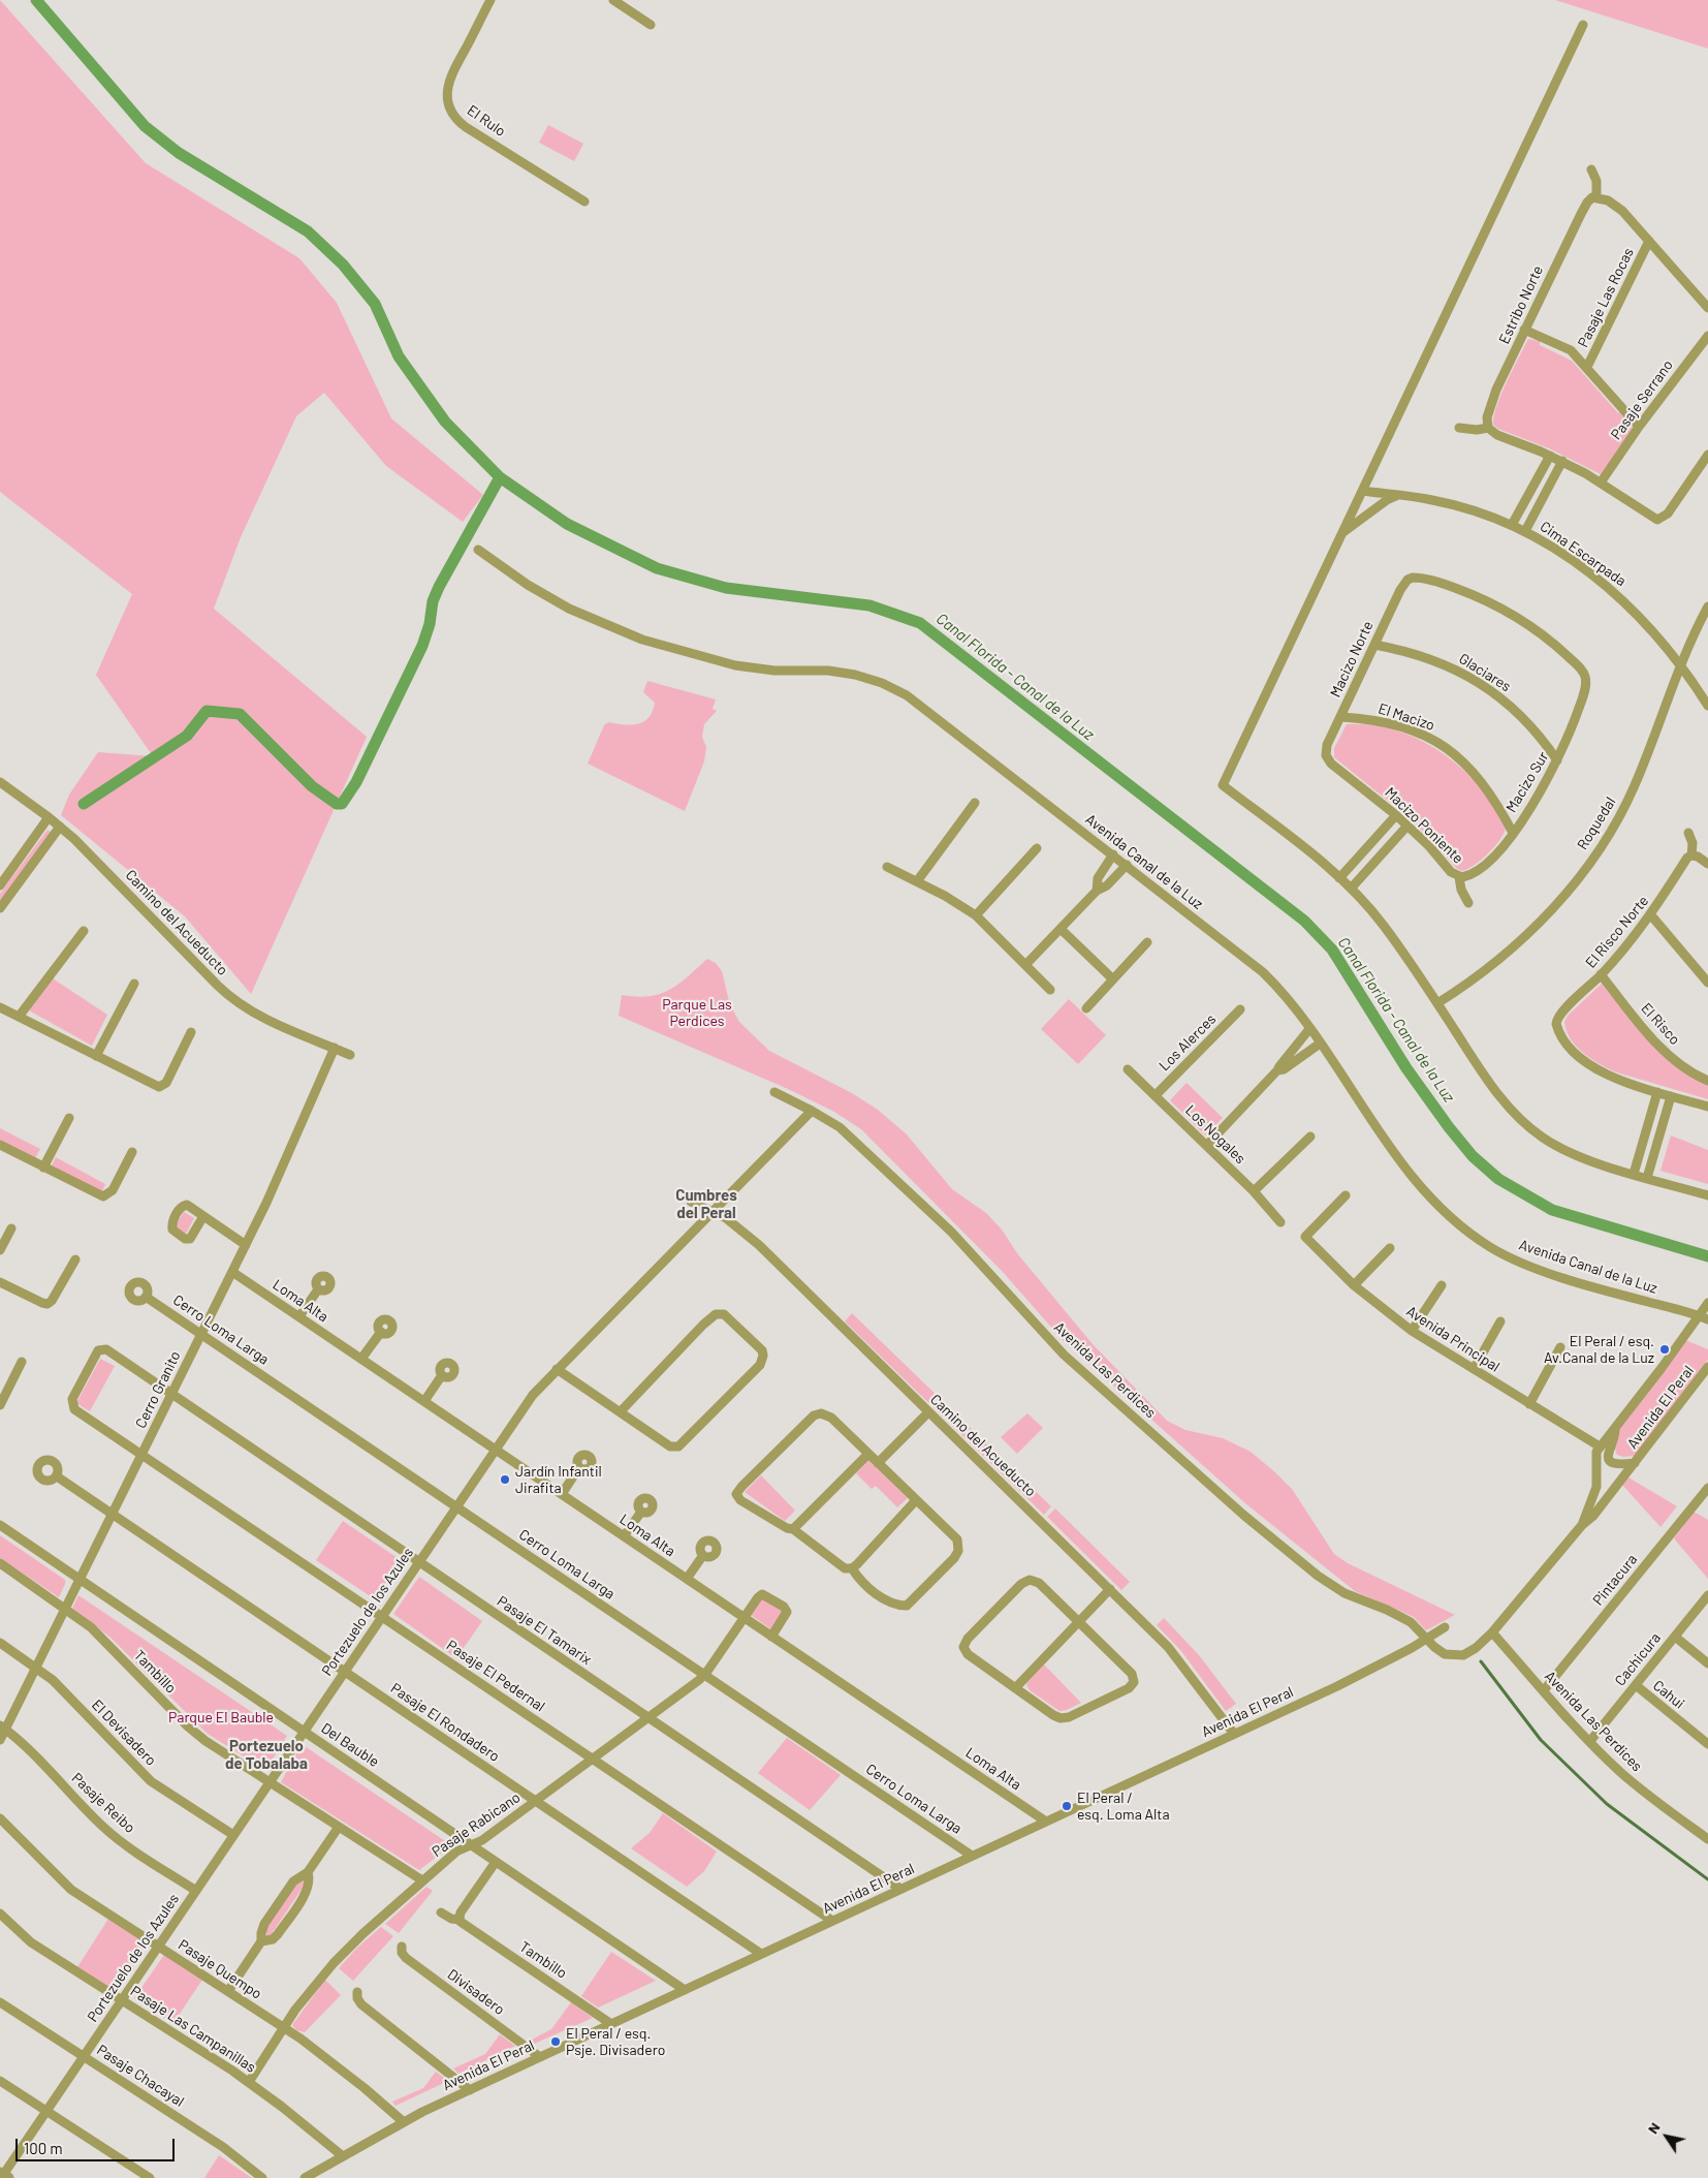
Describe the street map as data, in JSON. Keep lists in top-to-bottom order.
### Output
{
  "streets": {
    "street": [
      "El Rulo",
      "Pasaje Las Rocas",
      "Estribo Norte",
      "Pasaje Serrano",
      "Cima Escarpada",
      "Macizo Norte",
      "Glaciares",
      "El Macizo",
      "Macizo Sur",
      "Roquedal",
      "Macizo Poniente",
      "Avenida Canal de la Luz",
      "Camino del Acueducto",
      "El Risco Norte",
      "El Risco",
      "Los Alerces",
      "Los Nogales",
      "Loma Alta",
      "Cerro Loma Larga",
      "Avenida Principal",
      "Avenida Las Perdices",
      "Cerro Granito",
      "Avenida El Peral",
      "Pintacura",
      "Portezuelo de los Azules",
      "Pasaje El Tamarix",
      "Cachicura",
      "Tambillo",
      "Pasaje El Pedernal",
      "Cahui",
      "Pasaje El Rondadero",
      "El Devisadero",
      "Del Bauble",
      "Pasaje Reibo",
      "Pasaje Rabicano",
      "Pasaje Quempo",
      "Divisadero",
      "Pasaje Las Campanillas",
      "Pasaje Chacayal"
    ]
  },
  "crossings": [
    ["Cima Escarpada", "Roquedal"],
    ["Macizo Norte", "Glaciares"],
    ["Macizo Norte", "El Macizo"],
    ["Macizo Norte", "Macizo Sur"],
    ["Macizo Norte", "Macizo Poniente"],
    ["Glaciares", "Macizo Sur"],
    ["El Macizo", "Macizo Sur"],
    ["Macizo Sur", "Macizo Poniente"],
    ["Avenida Canal de la Luz", "Avenida El Peral"],
    ["Camino del Acueducto", "Cerro Granito"],
    ["Camino del Acueducto", "Avenida El Peral"],
    ["Camino del Acueducto", "Portezuelo de los Azules"],
    ["El Risco Norte", "El Risco"],
    ["Los Alerces", "Los Nogales"],
    ["Loma Alta", "Cerro Granito"],
    ["Loma Alta", "Avenida El Peral"],
    ["Loma Alta", "Portezuelo de los Azules"],
    ["Loma Alta", "Pasaje Rabicano"],
    ["Cerro Loma Larga", "Cerro Granito"],
    ["Cerro Loma Larga", "Avenida El Peral"],
    ["Cerro Loma Larga", "Portezuelo de los Azules"],
    ["Cerro Loma Larga", "Pasaje Rabicano"],
    ["Avenida Principal", "Avenida El Peral"],
    ["Avenida Las Perdices", "Avenida El Peral"],
    ["Avenida Las Perdices", "Pintacura"],
    ["Avenida Las Perdices", "Portezuelo de los Azules"],
    ["Avenida Las Perdices", "Cachicura"],
    ["Cerro Granito", "Pasaje El Tamarix"],
    ["Cerro Granito", "Tambillo"],
    ["Cerro Granito", "Pasaje El Pedernal"],
    ["Cerro Granito", "Pasaje El Rondadero"],
    ["Cerro Granito", "El Devisadero"],
    ["Cerro Granito", "Del Bauble"],
    ["Cerro Granito", "Pasaje Reibo"],
    ["Avenida El Peral", "Pasaje El Tamarix"],
    ["Avenida El Peral", "Tambillo"],
    ["Avenida El Peral", "Pasaje El Pedernal"],
    ["Avenida El Peral", "Pasaje El Rondadero"],
    ["Avenida El Peral", "Del Bauble"],
    ["Avenida El Peral", "Pasaje Quempo"],
    ["Avenida El Peral", "Divisadero"],
    ["Avenida El Peral", "Pasaje Las Campanillas"],
    ["Portezuelo de los Azules", "Pasaje El Tamarix"],
    ["Portezuelo de los Azules", "Tambillo"],
    ["Portezuelo de los Azules", "Pasaje El Pedernal"],
    ["Portezuelo de los Azules", "Pasaje El Rondadero"],
    ["Portezuelo de los Azules", "El Devisadero"],
    ["Portezuelo de los Azules", "Del Bauble"],
    ["Portezuelo de los Azules", "Pasaje Reibo"],
    ["Portezuelo de los Azules", "Pasaje Quempo"],
    ["Portezuelo de los Azules", "Pasaje Las Campanillas"],
    ["Portezuelo de los Azules", "Pasaje Chacayal"],
    ["Pasaje El Tamarix", "Pasaje El Pedernal"],
    ["Pasaje El Tamarix", "Pasaje Rabicano"],
    ["Cachicura", "Cahui"],
    ["Tambillo", "Pasaje Rabicano"],
    ["Pasaje El Pedernal", "Pasaje Rabicano"],
    ["Pasaje El Rondadero", "Pasaje Rabicano"],
    ["Del Bauble", "Pasaje Rabicano"],
    ["Pasaje Rabicano", "Pasaje Quempo"],
    ["Pasaje Rabicano", "Pasaje Las Campanillas"]
  ],
  "districts": ["Cumbres del Peral", "Portezuelo de Tobalaba"],
  "water": ["Canal Florida - Canal de la Luz"],
  "parks": ["Parque Las Perdices", "Parque El Bauble"],
  "places": [
    "El Peral / esq. Av.Canal de la Luz",
    "Jardín Infantil Jirafita",
    "El Peral / esq. Loma Alta",
    "El Peral / esq. Psje. Divisadero"
  ],
  "scale_bar": "100 m",
  "north": "top left"
}
